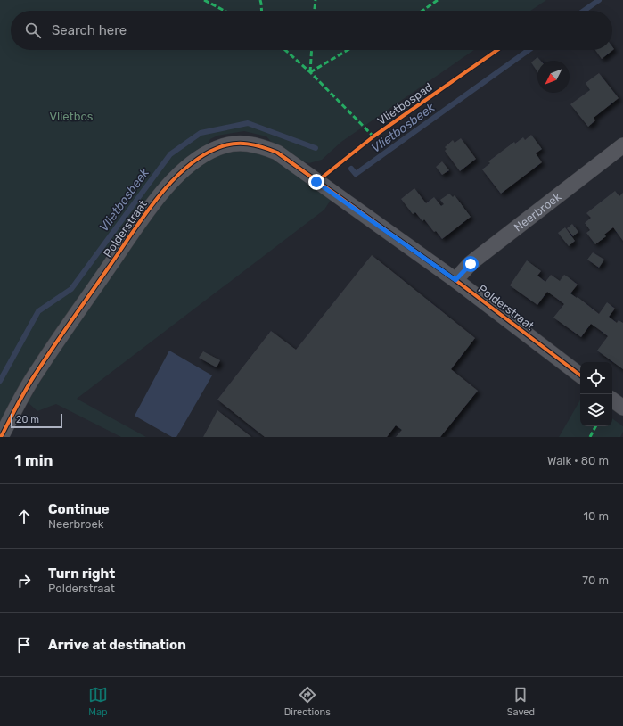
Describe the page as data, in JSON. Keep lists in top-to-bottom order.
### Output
{
  "streets": {
    "street": ["Neerbroek", "Polderstraat"],
    "cycle path": ["Vlietbospad"]
  },
  "crossings": [
    ["Neerbroek", "Polderstraat"]
  ],
  "water": ["Vlietbosbeek"],
  "parks": ["Vlietbos"],
  "scale_bar": "20 m",
  "north": "bottom left",
  "page": {
    "search": "Search here",
    "scale": "20 m",
    "heading": ["1 min", "Walk · 80 m"],
    "list": [
      ["Continue", "Neerbroek", "10 m"],
      ["Turn right", "Polderstraat", "70 m"],
      "Arrive at destination"
    ],
    "nav": ["Map", "Directions", "Saved"]
  }
}
